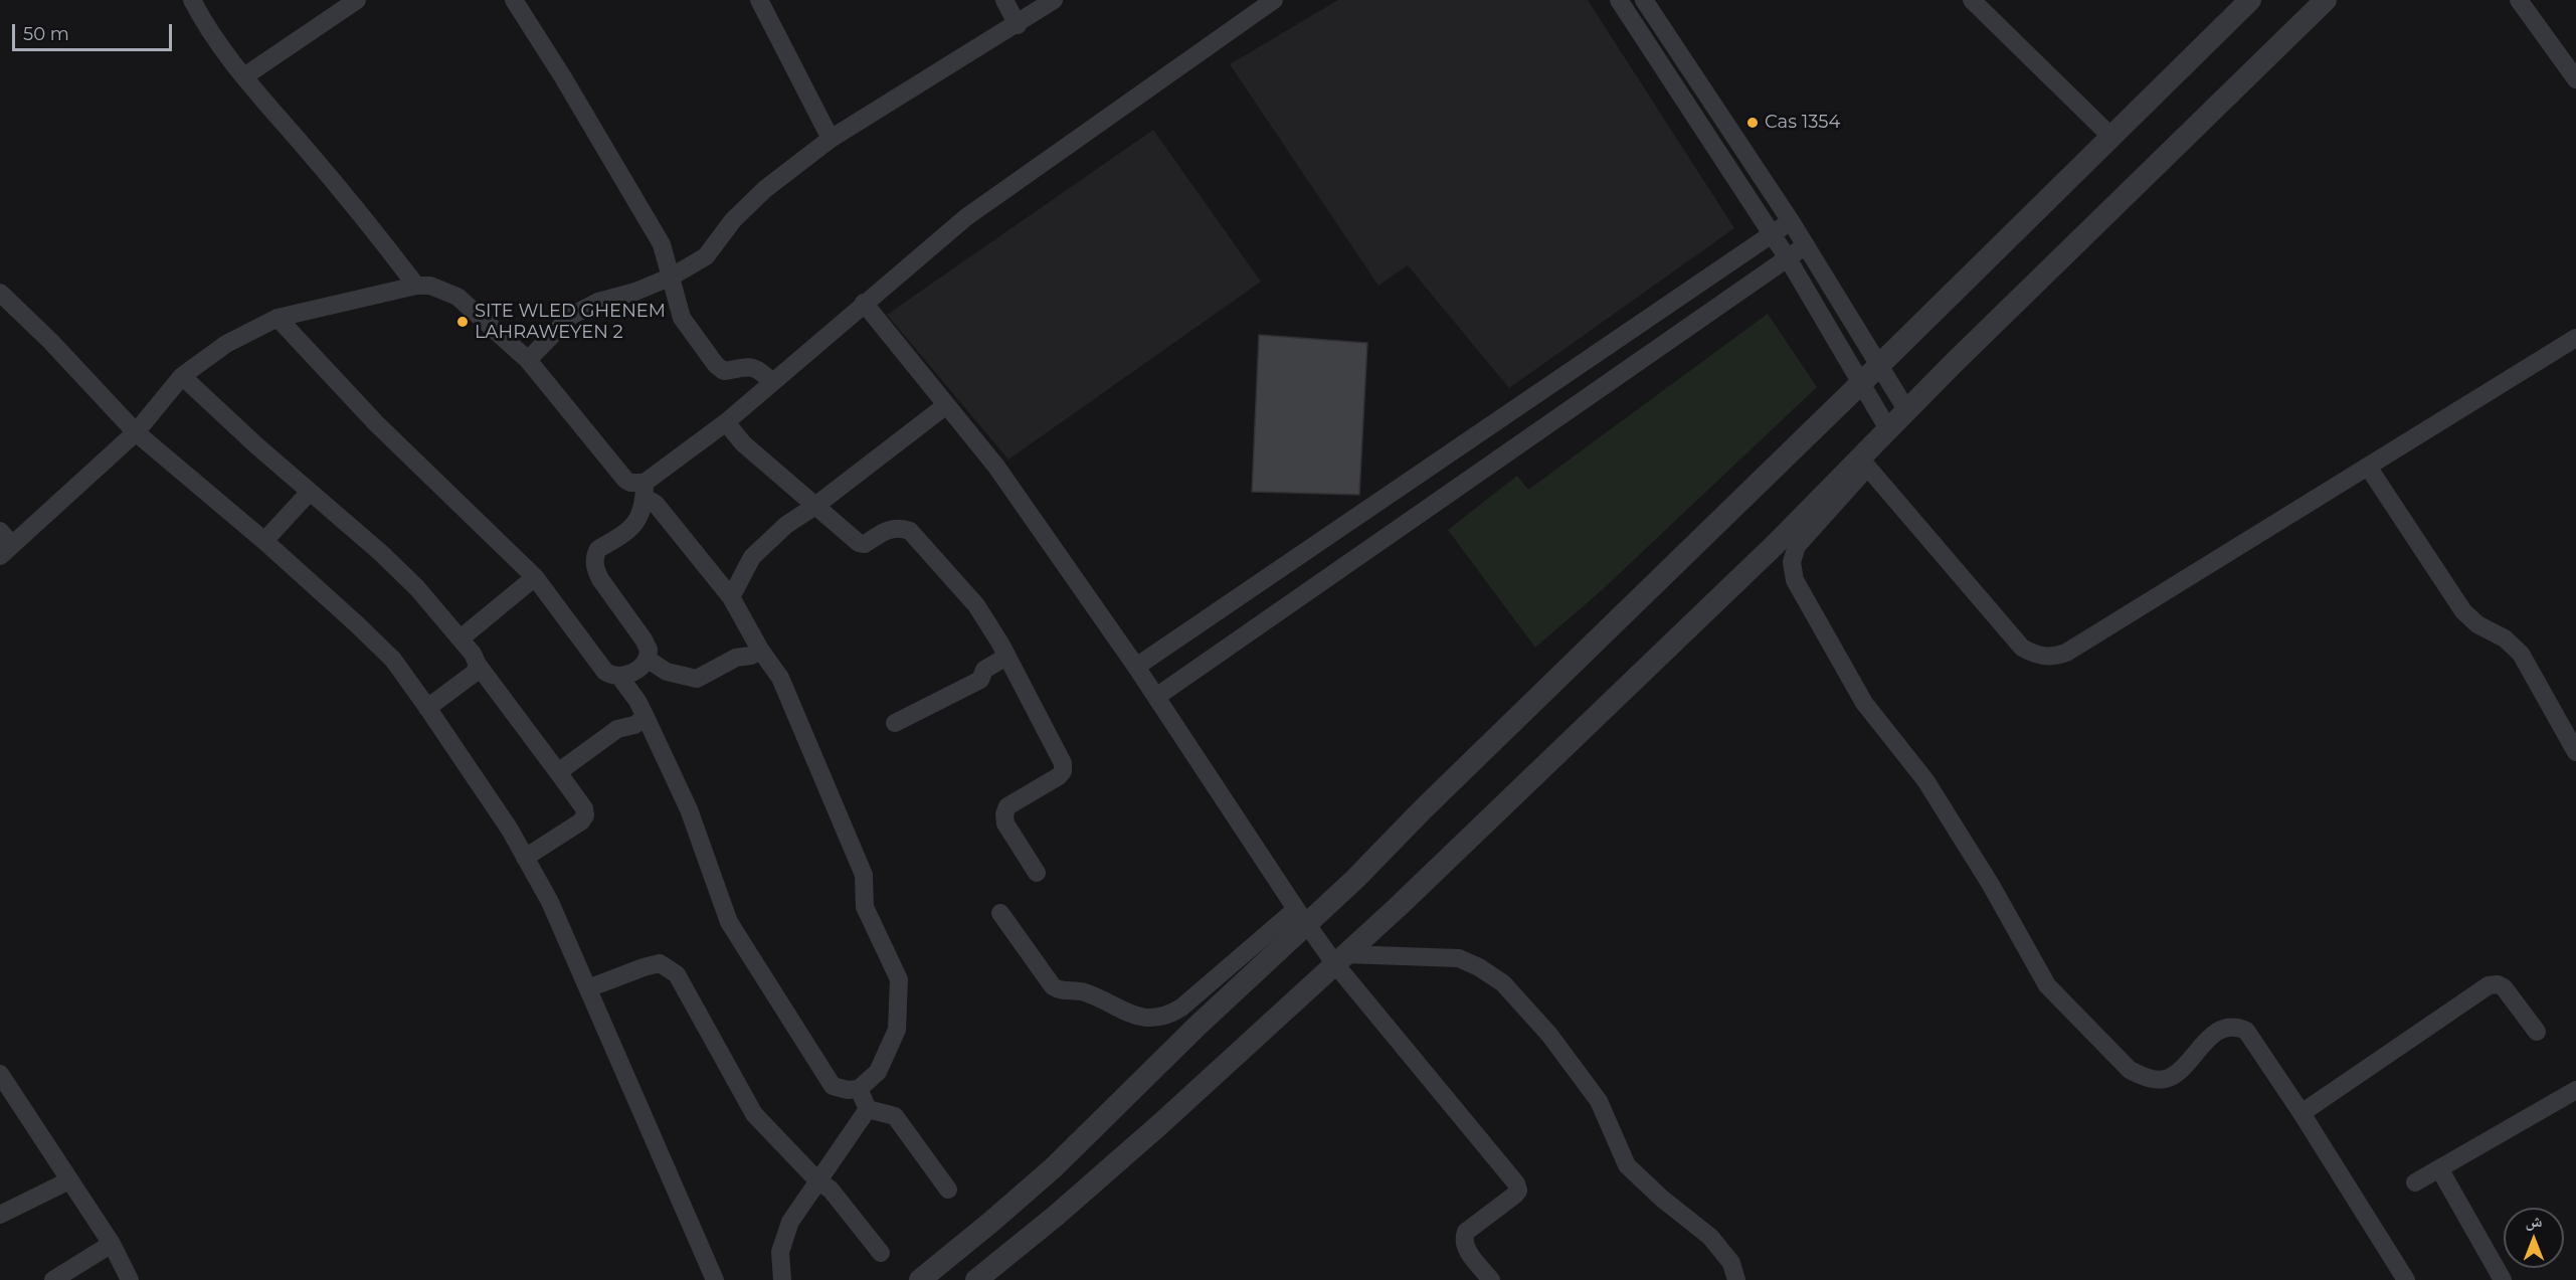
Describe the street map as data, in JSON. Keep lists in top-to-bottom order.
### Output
{
  "places": ["Cas 1354", "SITE WLED GHENEM LAHRAWEYEN 2"],
  "scale_bar": "50 m",
  "north": "top"
}
